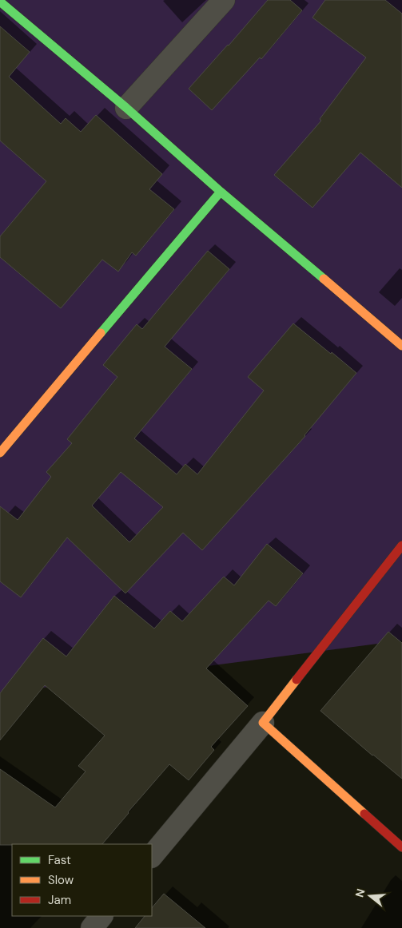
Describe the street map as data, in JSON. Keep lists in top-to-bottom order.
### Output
{
  "legend": ["Fast", "Slow", "Jam"],
  "north": "left"
}
